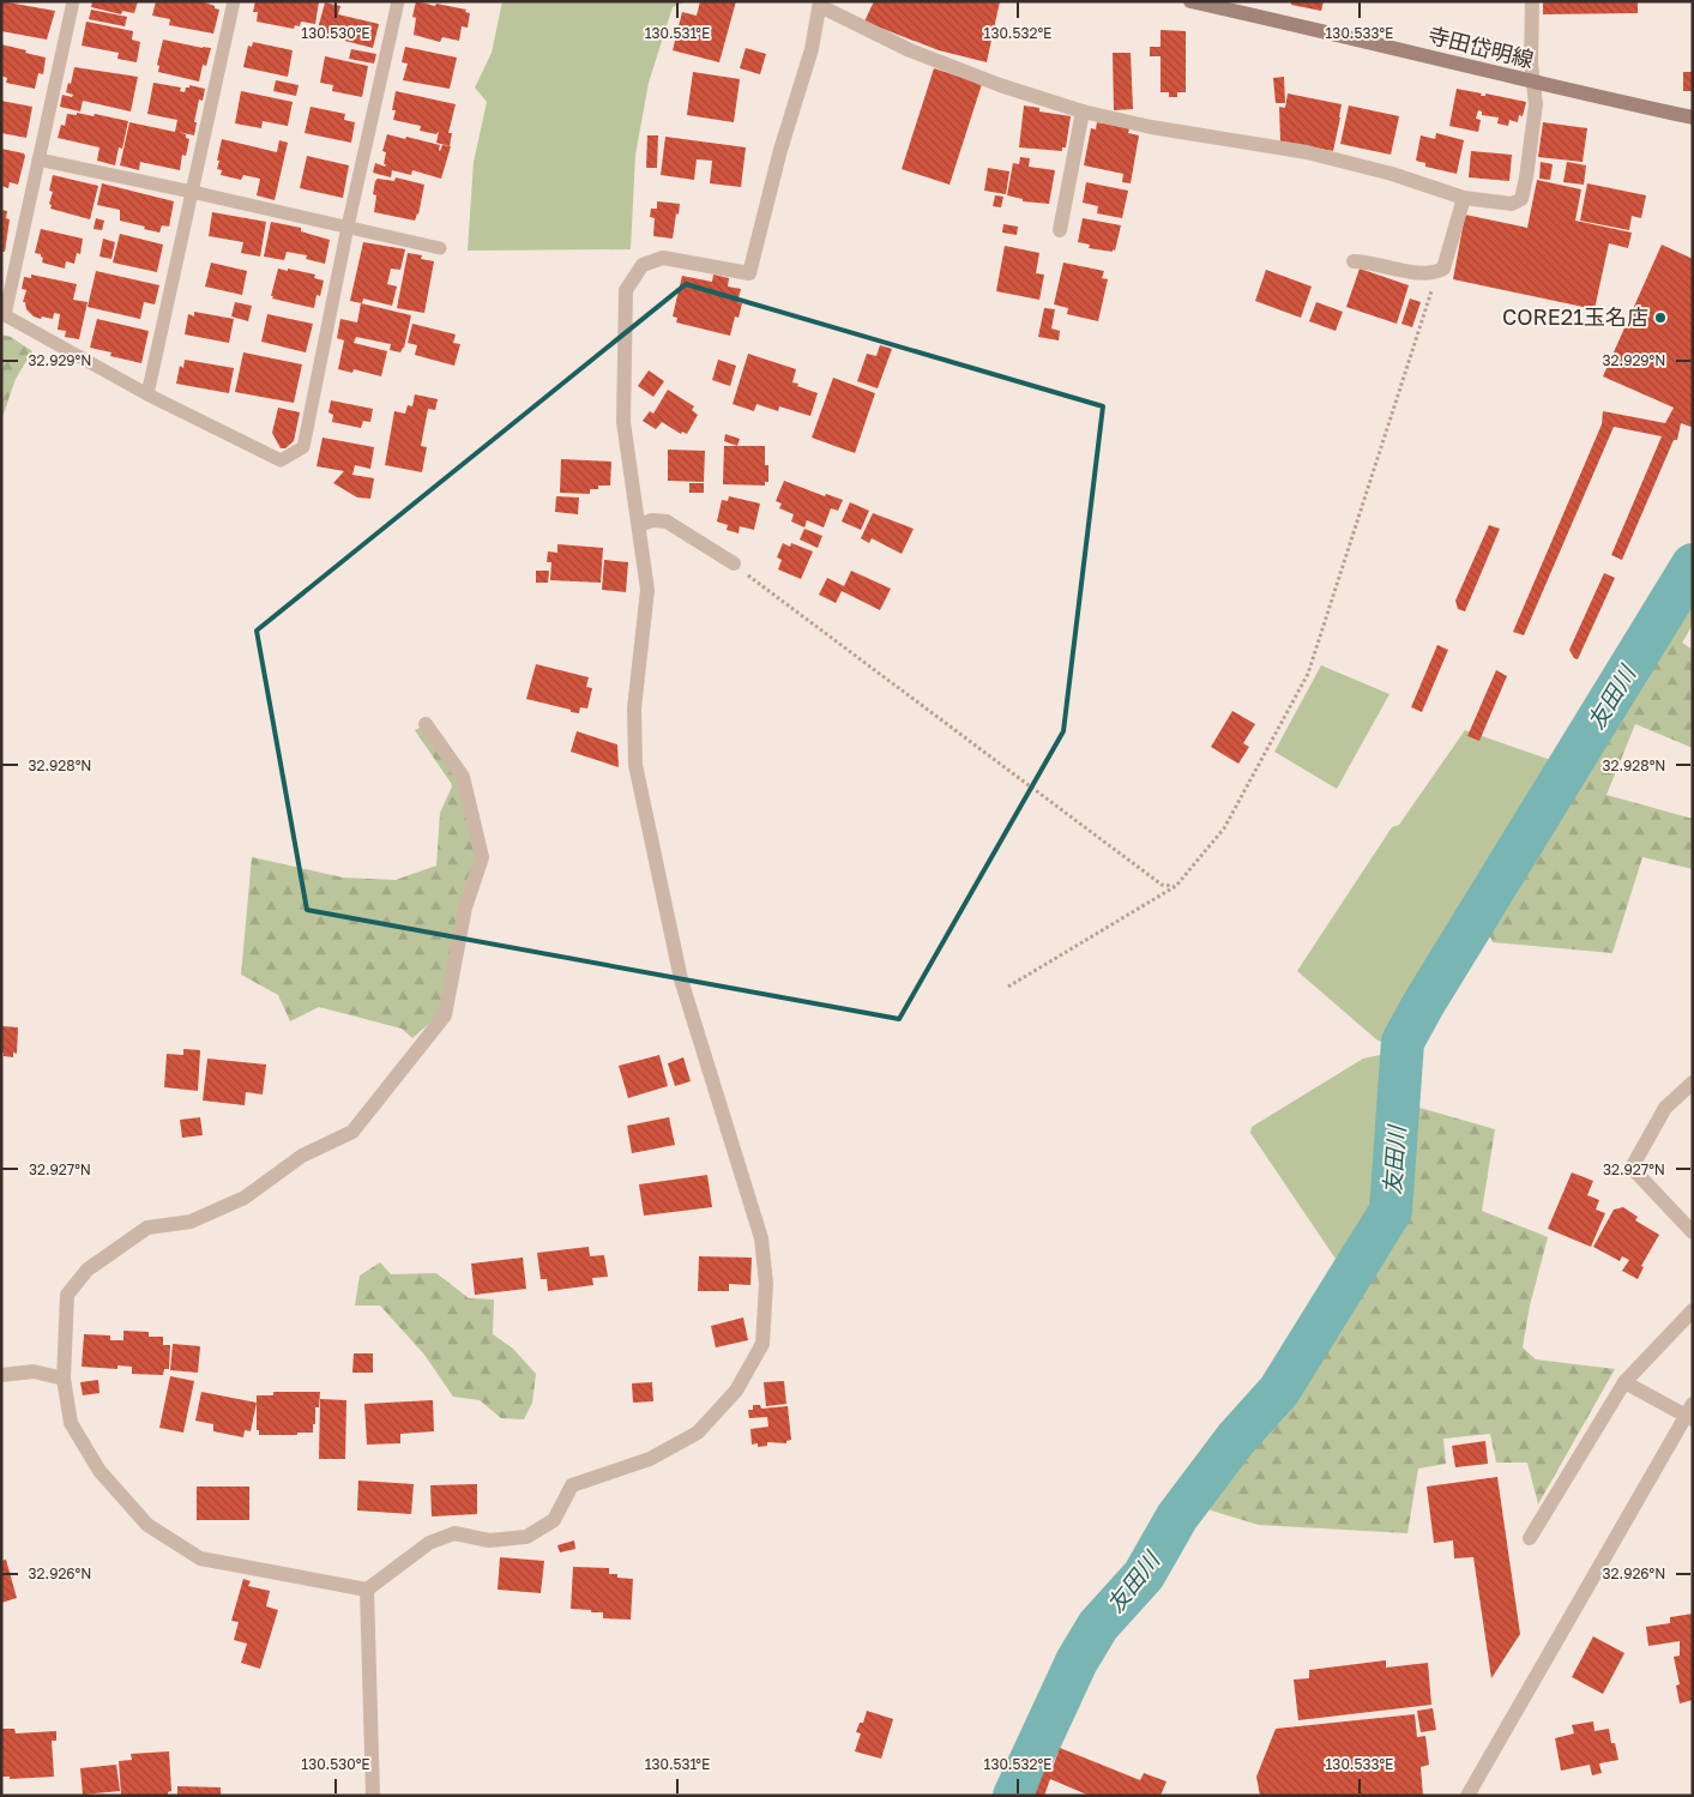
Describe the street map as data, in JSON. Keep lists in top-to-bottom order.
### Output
{
  "streets": {
    "main road": ["寺田岱明線"]
  },
  "water": ["友田川"],
  "places": ["CORE21玉名店"],
  "coordinates": [
    "130.530°E",
    "130.531°E",
    "130.532°E",
    "130.533°E",
    "32.929°N",
    "32.928°N",
    "32.927°N",
    "32.926°N"
  ]
}
